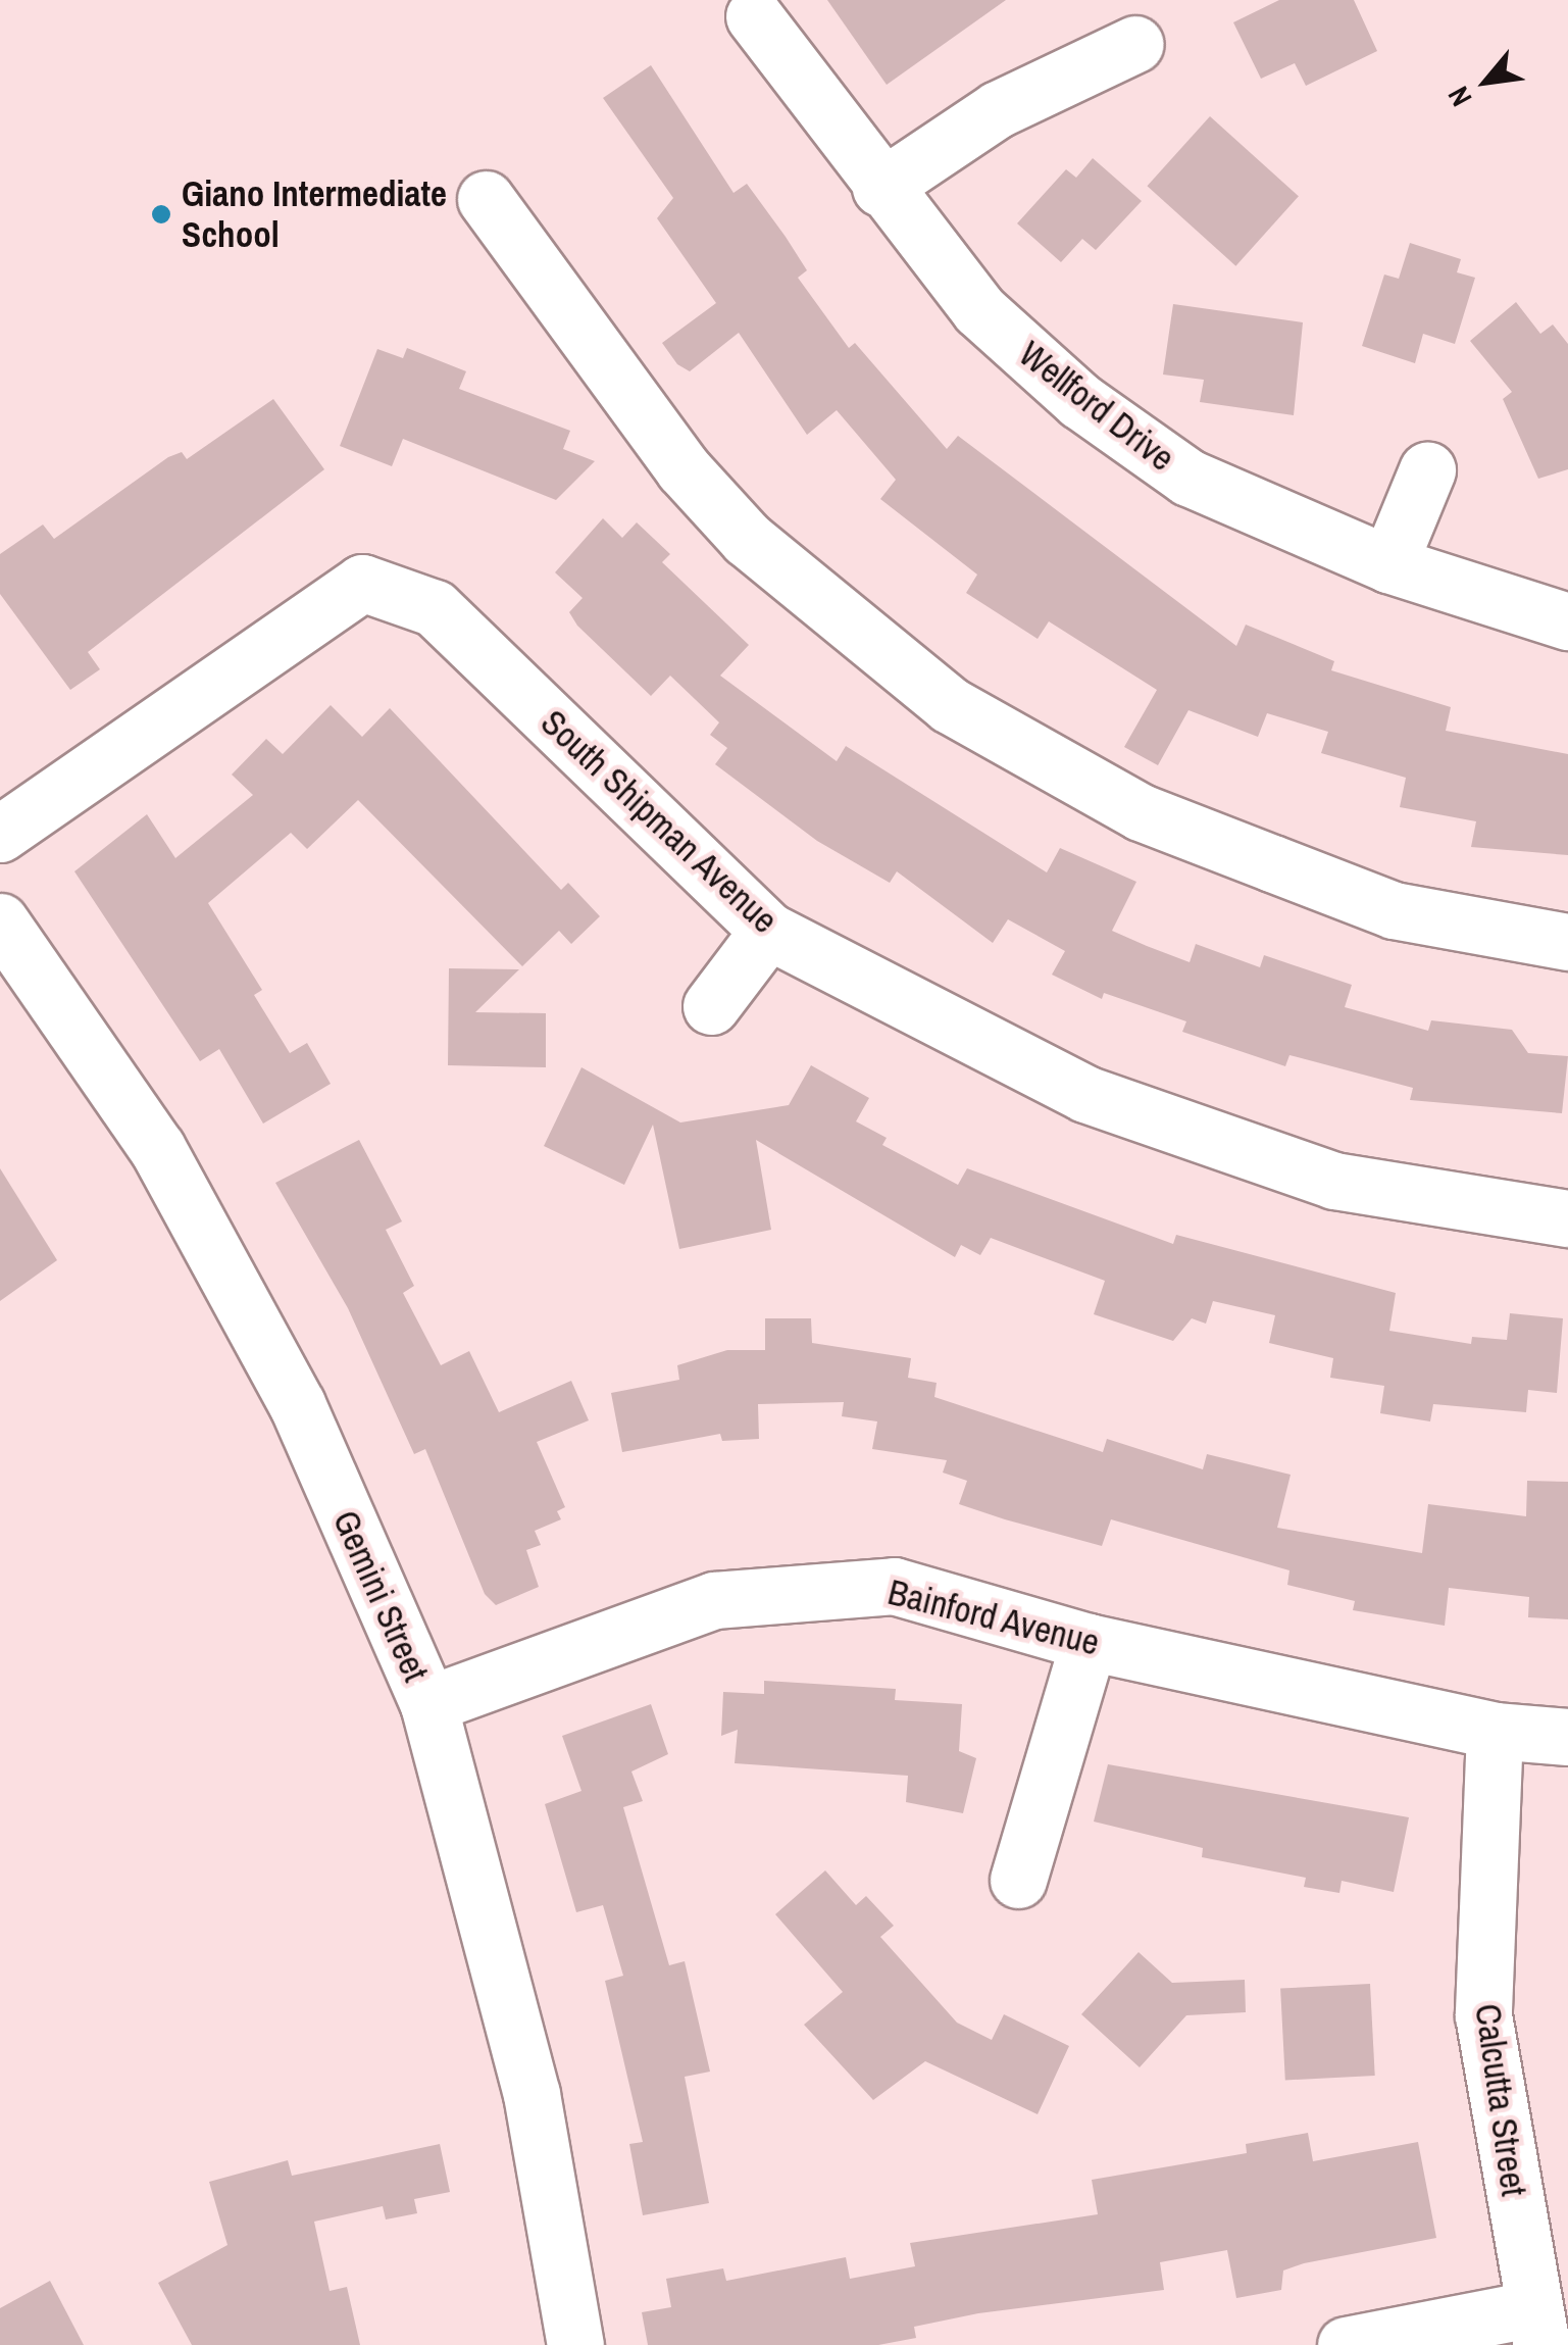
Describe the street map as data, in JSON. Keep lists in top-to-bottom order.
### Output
{
  "streets": {
    "street": [
      "Wellford Drive",
      "South Shipman Avenue",
      "Gemini Street",
      "Bainford Avenue",
      "Calcutta Street"
    ]
  },
  "crossings": [
    ["Gemini Street", "Bainford Avenue"],
    ["Bainford Avenue", "Calcutta Street"]
  ],
  "places": ["Giano Intermediate School"],
  "north": "bottom left"
}
